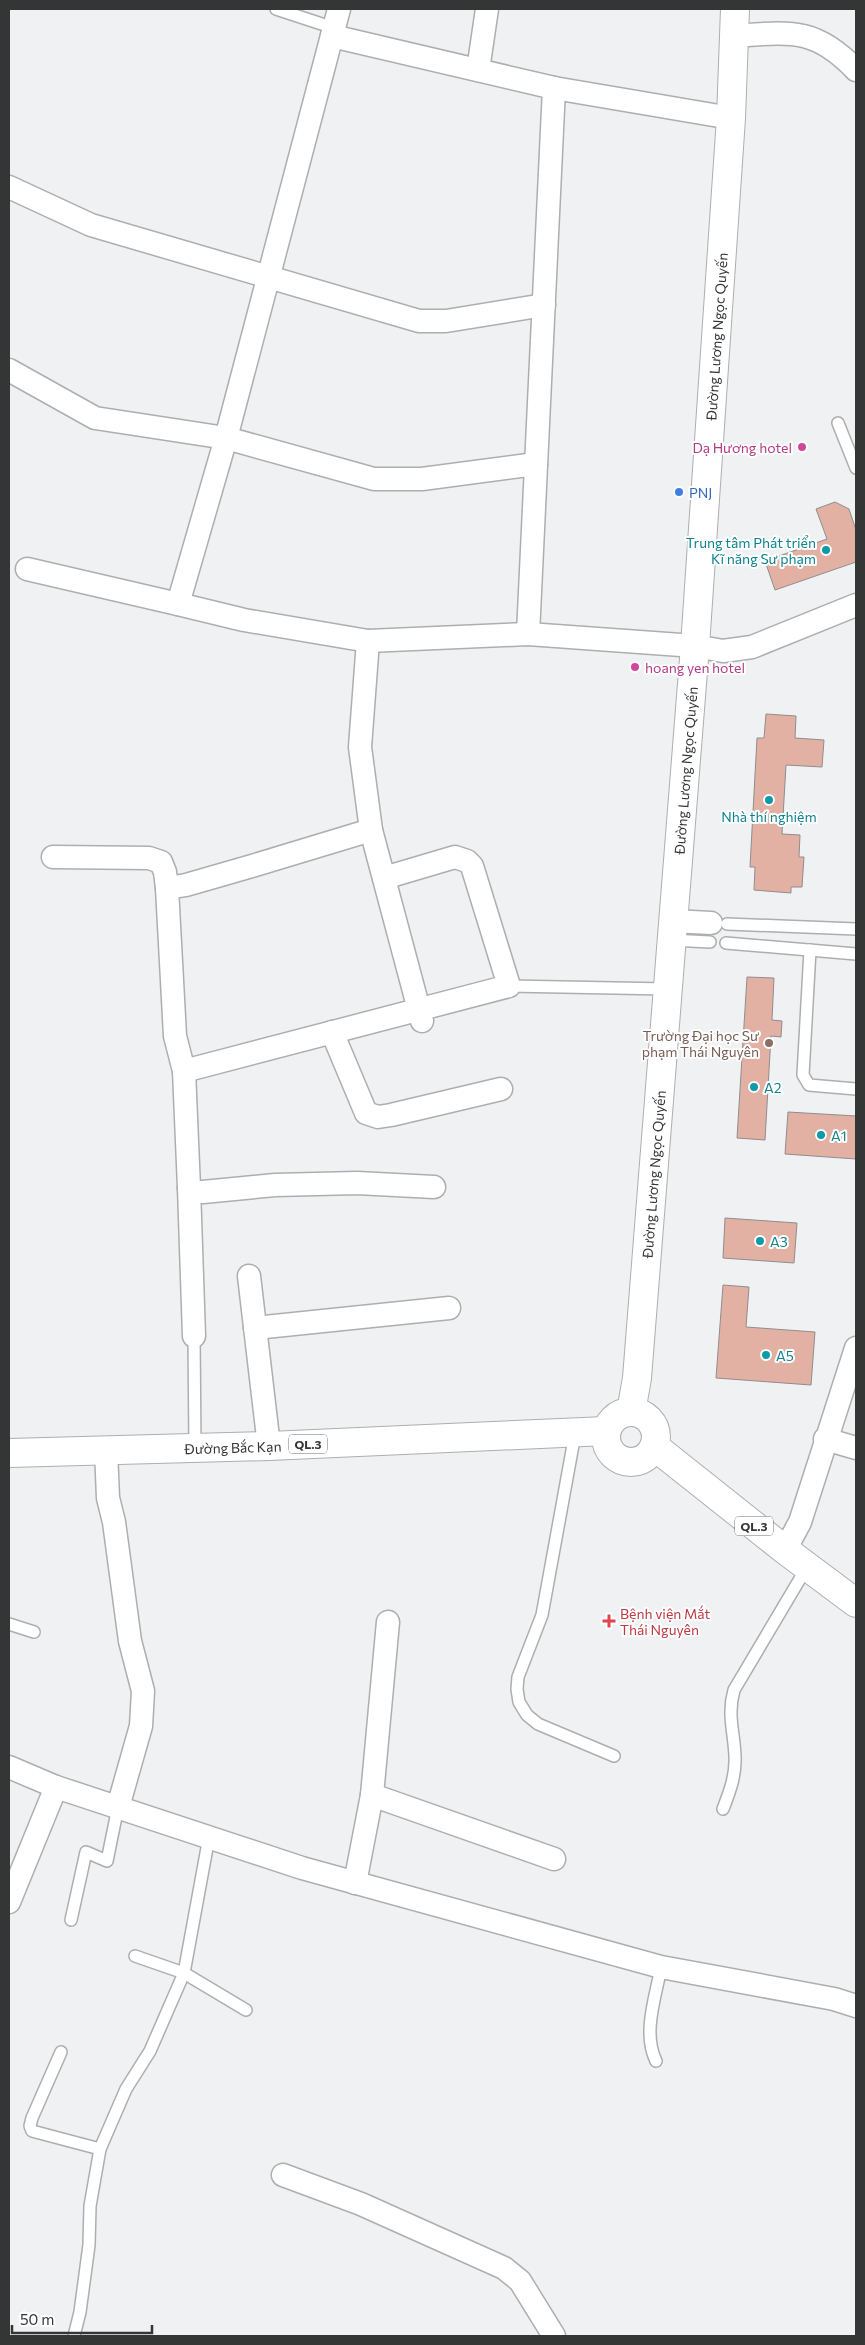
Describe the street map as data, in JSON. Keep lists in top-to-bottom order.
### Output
{
  "streets": {
    "main road": ["Đường Lương Ngọc Quyến", "QL.3", "Đường Bắc Kạn"]
  },
  "crossings": [
    ["Đường Lương Ngọc Quyến", "QL.3"],
    ["Đường Lương Ngọc Quyến", "Đường Bắc Kạn"],
    ["QL.3", "Đường Bắc Kạn"]
  ],
  "places": {
    "other": [
      "Dạ Hương hotel",
      "PNJ",
      "Trung tâm Phát triển Kĩ năng Sư phạm",
      "hoang yen hotel",
      "Nhà thí nghiệm",
      "Trường Đại học Sư phạm Thái Nguyên",
      "A2",
      "A1",
      "A3",
      "A5"
    ],
    "health": ["Bệnh viện Mắt Thái Nguyên"]
  },
  "scale_bar": "50 m"
}
